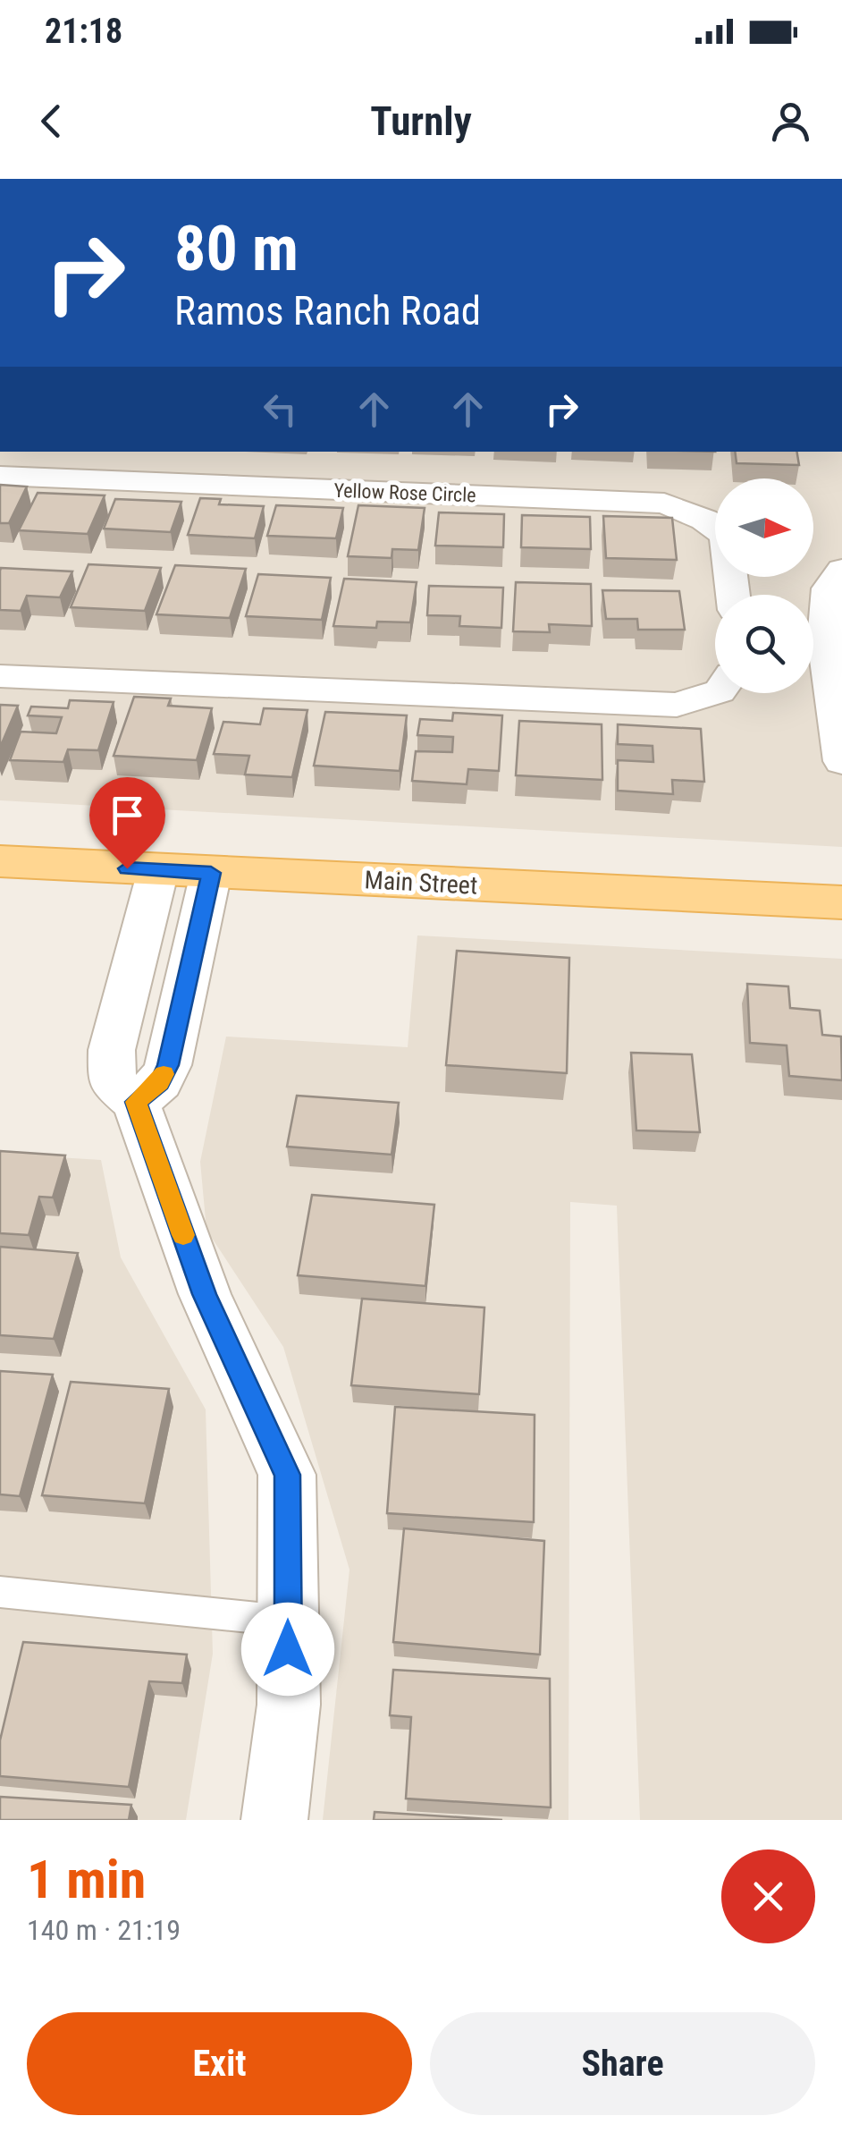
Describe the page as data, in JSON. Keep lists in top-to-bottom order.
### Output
{
  "streets": {
    "main road": ["Main Street"],
    "street": ["Yellow Rose Circle"]
  },
  "north": "right",
  "page": {
    "status": "21:18",
    "header": "Turnly",
    "turn": ["80 m", "Ramos Ranch Road"],
    "heading": ["1 min", "140 m · 21:19"],
    "buttons": ["Exit", "Share"]
  }
}
